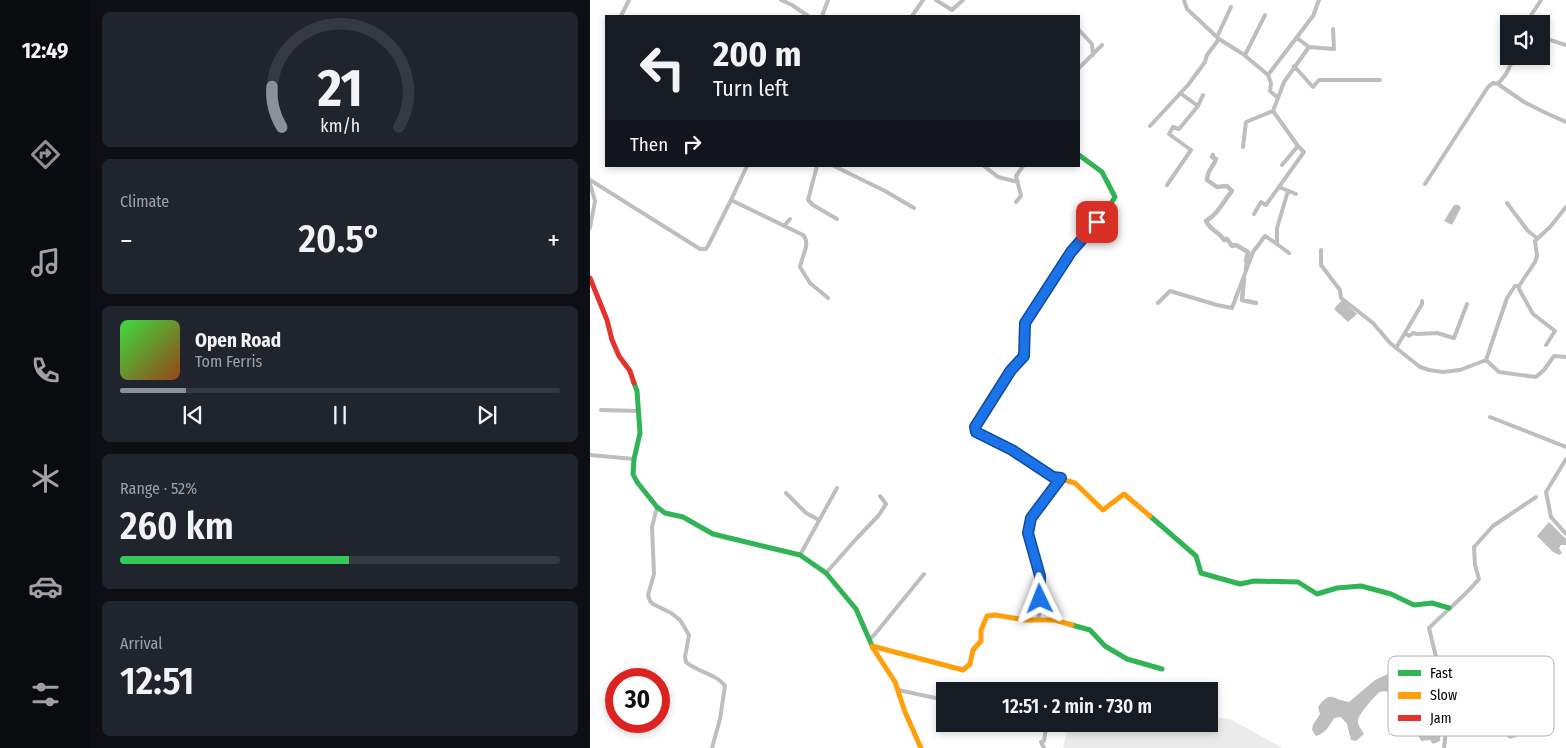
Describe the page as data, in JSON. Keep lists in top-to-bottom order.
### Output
{
  "legend": ["Fast", "Slow", "Jam"],
  "page": {
    "tabs": "12:49",
    "turn": ["200 m", "Turn left"],
    "then": "Then",
    "tile": [
      "Climate",
      ["Range · 52%", "260 km"],
      ["Arrival", "12:51"]
    ],
    "heat": ["−", "20.5°", "+"],
    "song": ["Open Road", "Tom Ferris"],
    "limit": "30",
    "trip": "12:51 · 2 min · 730 m",
    "gauge": ["21", "km/h"]
  }
}
